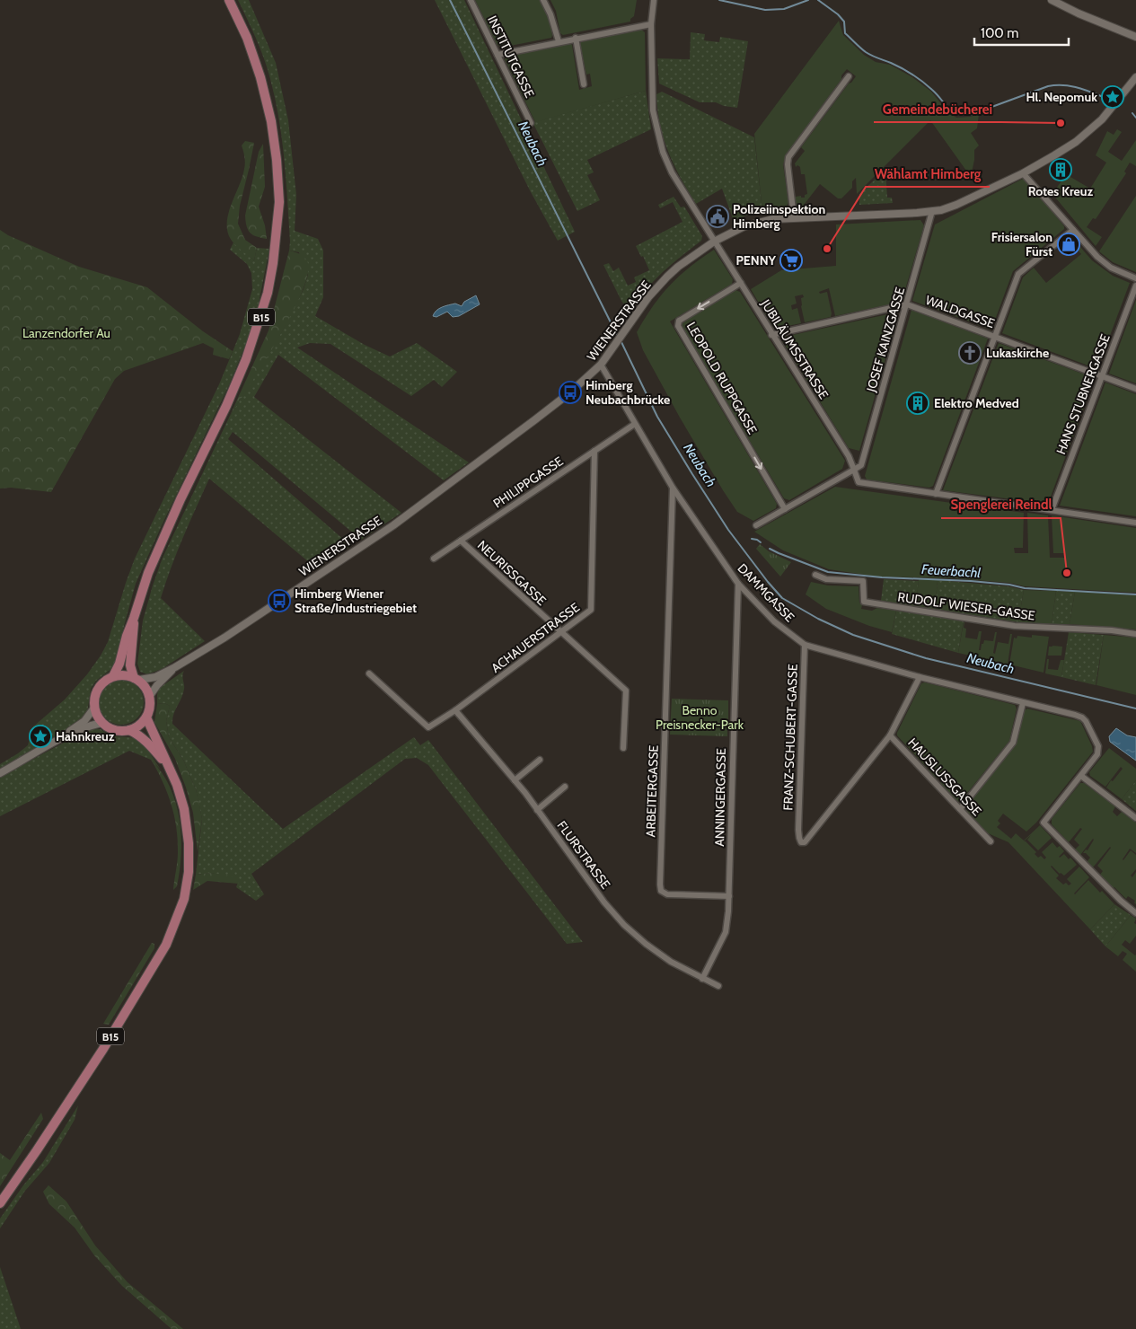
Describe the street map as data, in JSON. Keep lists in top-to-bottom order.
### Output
{
  "streets": {
    "main road": ["B15"],
    "street": [
      "INSTITUTGASSE",
      "WALDGASSE",
      "WIENERSTRASSE",
      "JOSEF KAINZGASSE",
      "JUBILÄUMSSTRASSE",
      "LEOPOLD RUPPGASSE",
      "HANS STUBNERGASSE",
      "PHILIPPGASSE",
      "NEURISSGASSE",
      "DAMMGASSE",
      "RUDOLF WIESER-GASSE",
      "ACHAUERSTRASSE",
      "FRANZ-SCHUBERT-GASSE",
      "HAUSLUSSGASSE",
      "ARBEITERGASSE",
      "ANNINGERGASSE",
      "FLURSTRASSE"
    ]
  },
  "crossings": [
    ["WALDGASSE", "JOSEF KAINZGASSE"],
    ["WALDGASSE", "JUBILÄUMSSTRASSE"],
    ["WALDGASSE", "HANS STUBNERGASSE"],
    ["B15", "WIENERSTRASSE"],
    ["WIENERSTRASSE", "JOSEF KAINZGASSE"],
    ["WIENERSTRASSE", "JUBILÄUMSSTRASSE"],
    ["WIENERSTRASSE", "DAMMGASSE"],
    ["JOSEF KAINZGASSE", "JUBILÄUMSSTRASSE"],
    ["JUBILÄUMSSTRASSE", "LEOPOLD RUPPGASSE"],
    ["PHILIPPGASSE", "NEURISSGASSE"],
    ["PHILIPPGASSE", "DAMMGASSE"],
    ["PHILIPPGASSE", "ACHAUERSTRASSE"],
    ["NEURISSGASSE", "ACHAUERSTRASSE"],
    ["DAMMGASSE", "FRANZ-SCHUBERT-GASSE"],
    ["DAMMGASSE", "HAUSLUSSGASSE"],
    ["DAMMGASSE", "ARBEITERGASSE"],
    ["DAMMGASSE", "ANNINGERGASSE"],
    ["ACHAUERSTRASSE", "FLURSTRASSE"],
    ["FRANZ-SCHUBERT-GASSE", "HAUSLUSSGASSE"],
    ["ARBEITERGASSE", "ANNINGERGASSE"],
    ["ANNINGERGASSE", "FLURSTRASSE"]
  ],
  "water": ["Neubach", "Feuerbachl"],
  "parks": ["Lanzendorfer Au", "Benno Preisnecker-Park"],
  "places": {
    "place": ["Hl. Nepomuk", "Hahnkreuz"],
    "other": ["Gemeindebücherei", "Wählamt Himberg", "Spenglerei Reindl"],
    "building": ["Rotes Kreuz", "Elektro Medved"],
    "public building": ["Polizeiinspektion Himberg"],
    "shop": ["Frisiersalon Fürst"],
    "supermarket": ["PENNY"],
    "church": ["Lukaskirche"],
    "bus stop": ["Himberg Neubachbrücke", "Himberg Wiener Straße/Industriegebiet"]
  },
  "scale_bar": "100 m"
}
